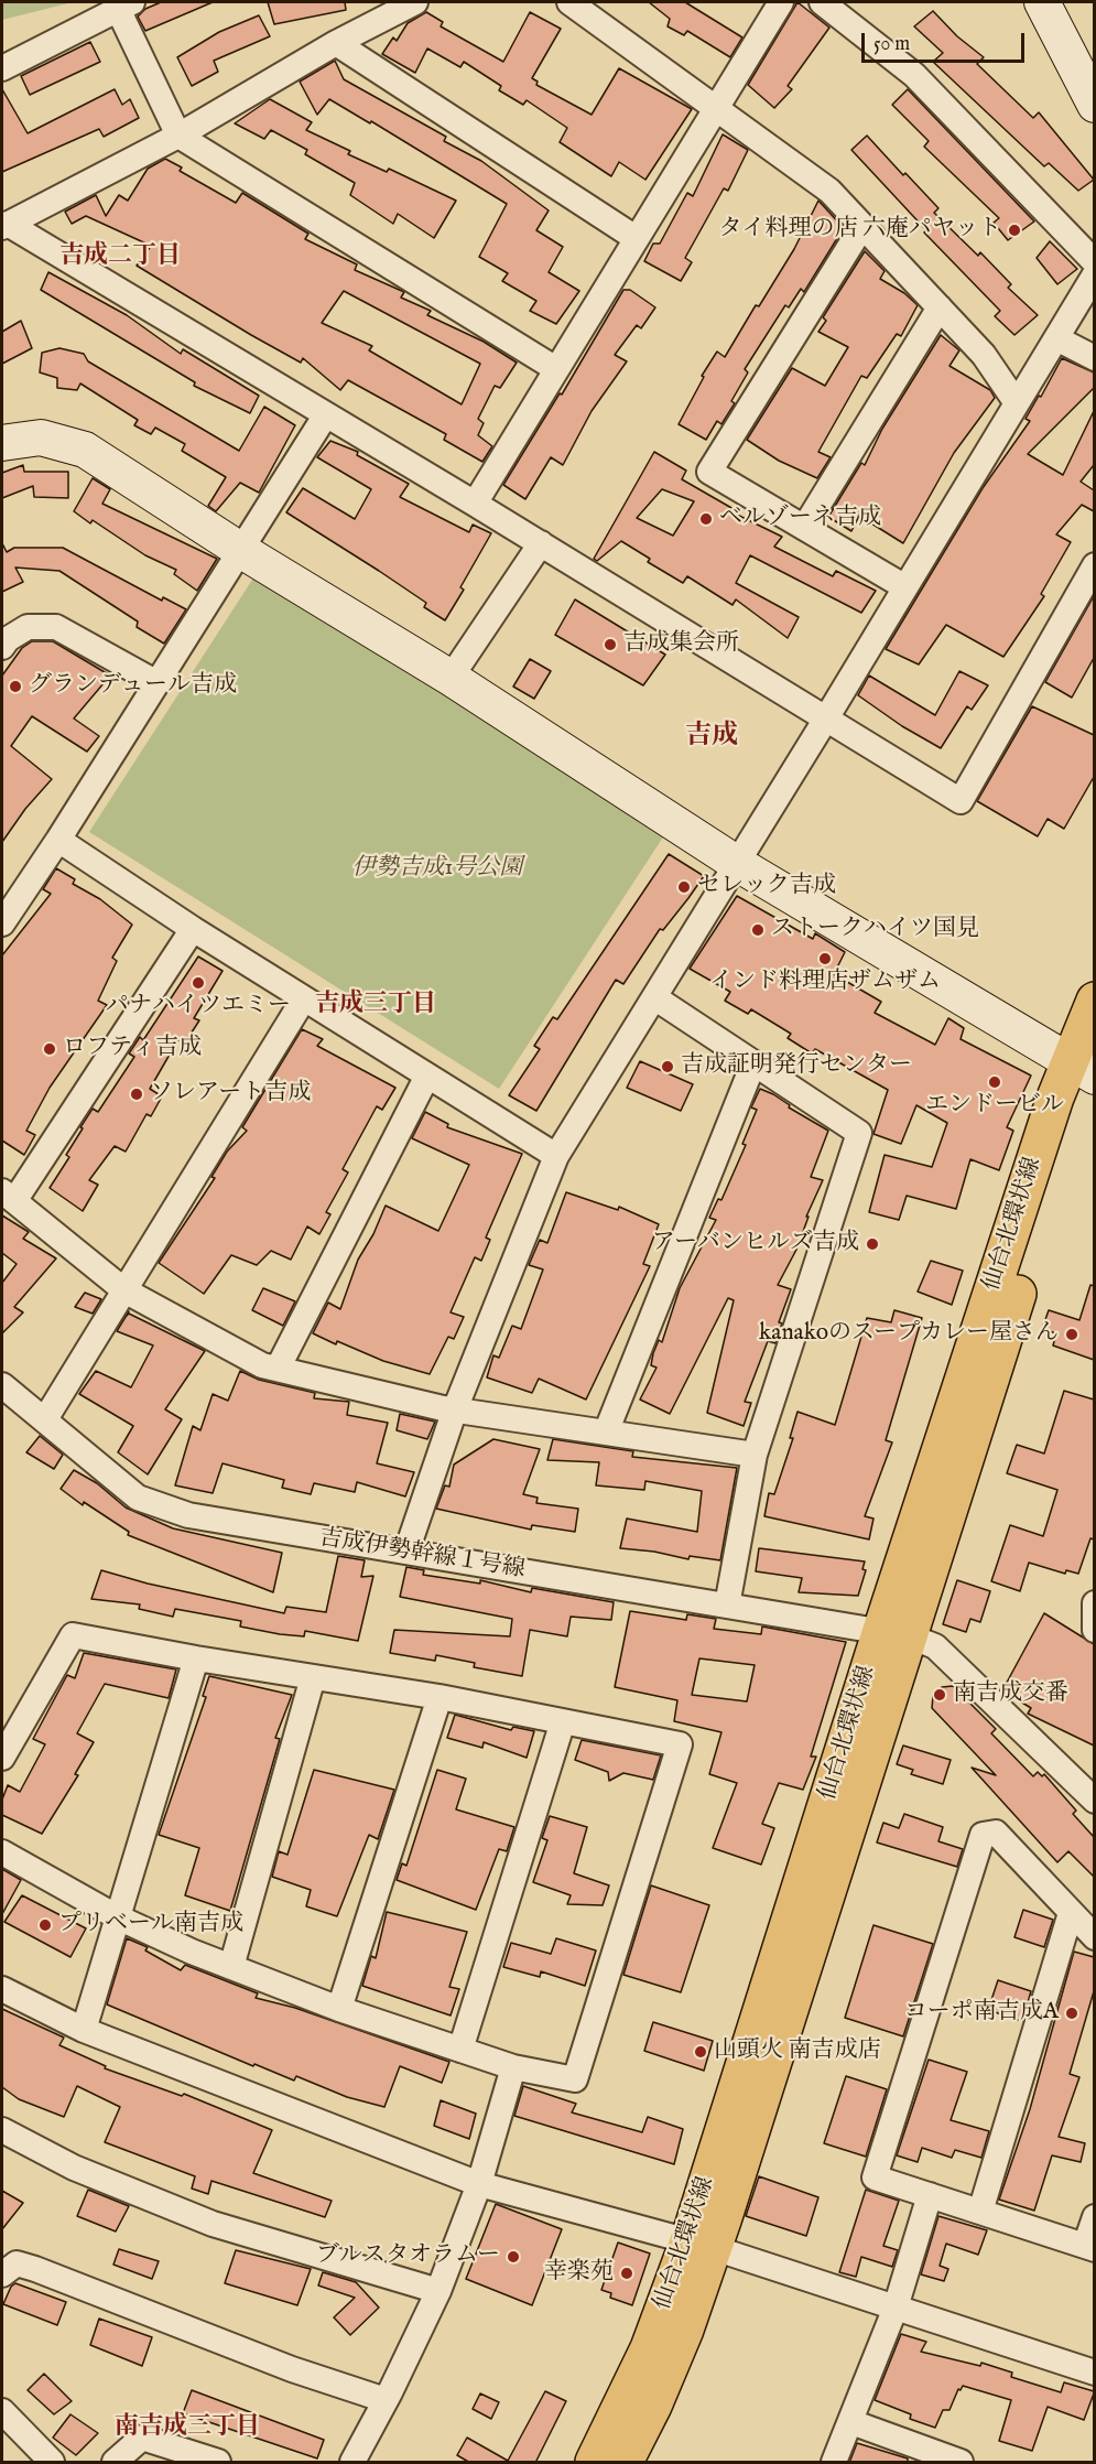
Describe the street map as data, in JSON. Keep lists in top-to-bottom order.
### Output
{
  "streets": {
    "main road": ["仙台北環状線"],
    "street": ["吉成伊勢幹線１号線"]
  },
  "crossings": [
    ["仙台北環状線", "吉成伊勢幹線１号線"]
  ],
  "districts": [
    "吉成二丁目",
    "吉成",
    "吉成三丁目",
    "南吉成三丁目"
  ],
  "parks": ["伊勢吉成1号公園"],
  "places": [
    "タイ料理の店 六庵パヤット",
    "ベルゾーネ吉成",
    "吉成集会所",
    "グランデュール吉成",
    "セレック吉成",
    "ストークハイツ国見",
    "インド料理店ザムザム",
    "パナハイツエミー",
    "ロフティ吉成",
    "吉成証明発行センター",
    "エンドービル",
    "ソレアート吉成",
    "アーバンヒルズ吉成",
    "kanakoのスープカレー屋さん",
    "南吉成交番",
    "プリベール南吉成",
    "コーポ南吉成A",
    "山頭火 南吉成店",
    "ブルスタオラムー",
    "幸楽苑"
  ],
  "scale_bar": "50 m"
}
